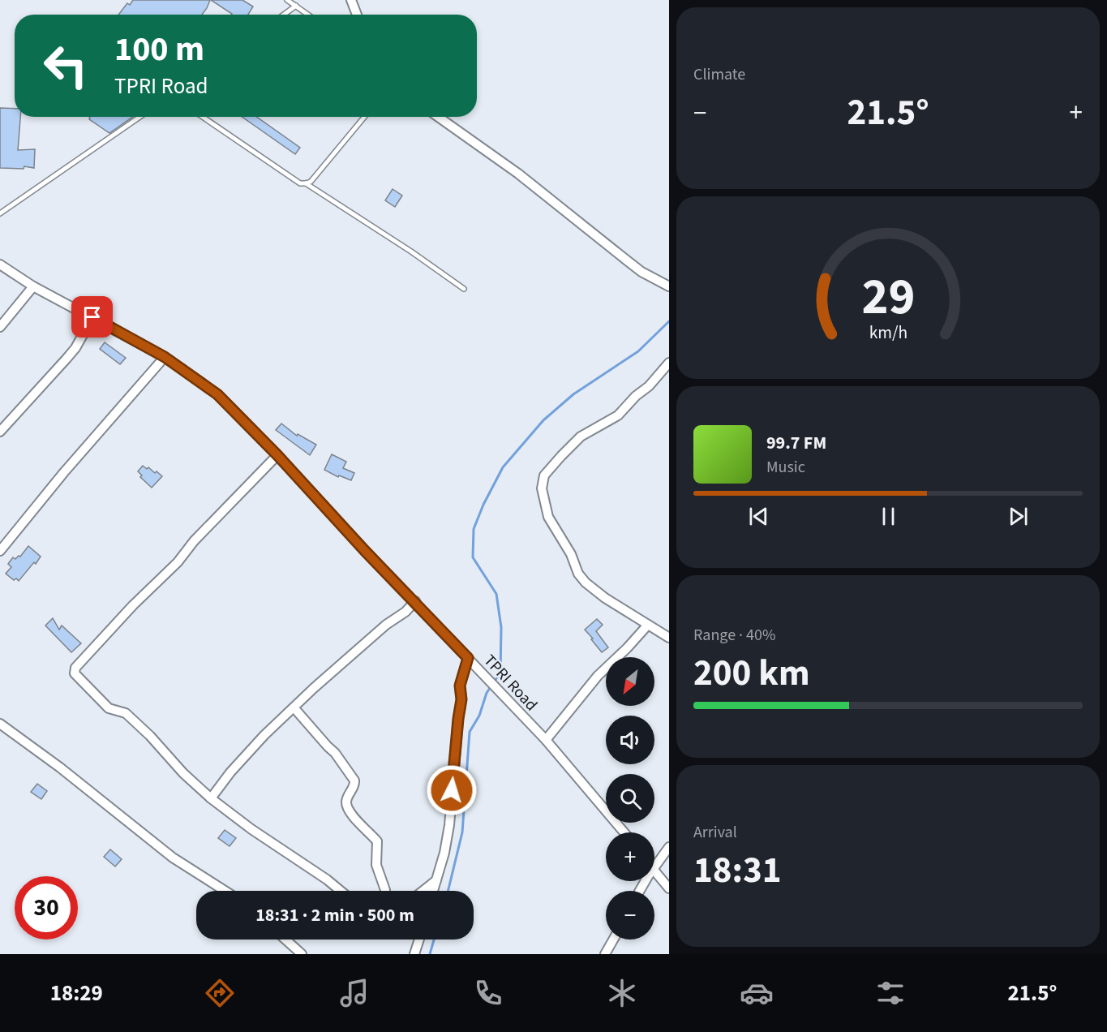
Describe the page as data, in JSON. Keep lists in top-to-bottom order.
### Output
{
  "streets": {
    "street": ["TPRI Road"]
  },
  "north": "bottom left",
  "page": {
    "tile": [
      "Climate",
      ["Range · 40%", "200 km"],
      ["Arrival", "18:31"]
    ],
    "turn": ["100 m", "TPRI Road"],
    "heat": ["−", "21.5°", "+"],
    "song": ["99.7 FM", "Music"],
    "map_buttons": ["+", "−"],
    "limit": "30",
    "trip": "18:31 · 2 min · 500 m",
    "tabs": ["18:29", "21.5°"],
    "gauge": ["29", "km/h"]
  }
}
